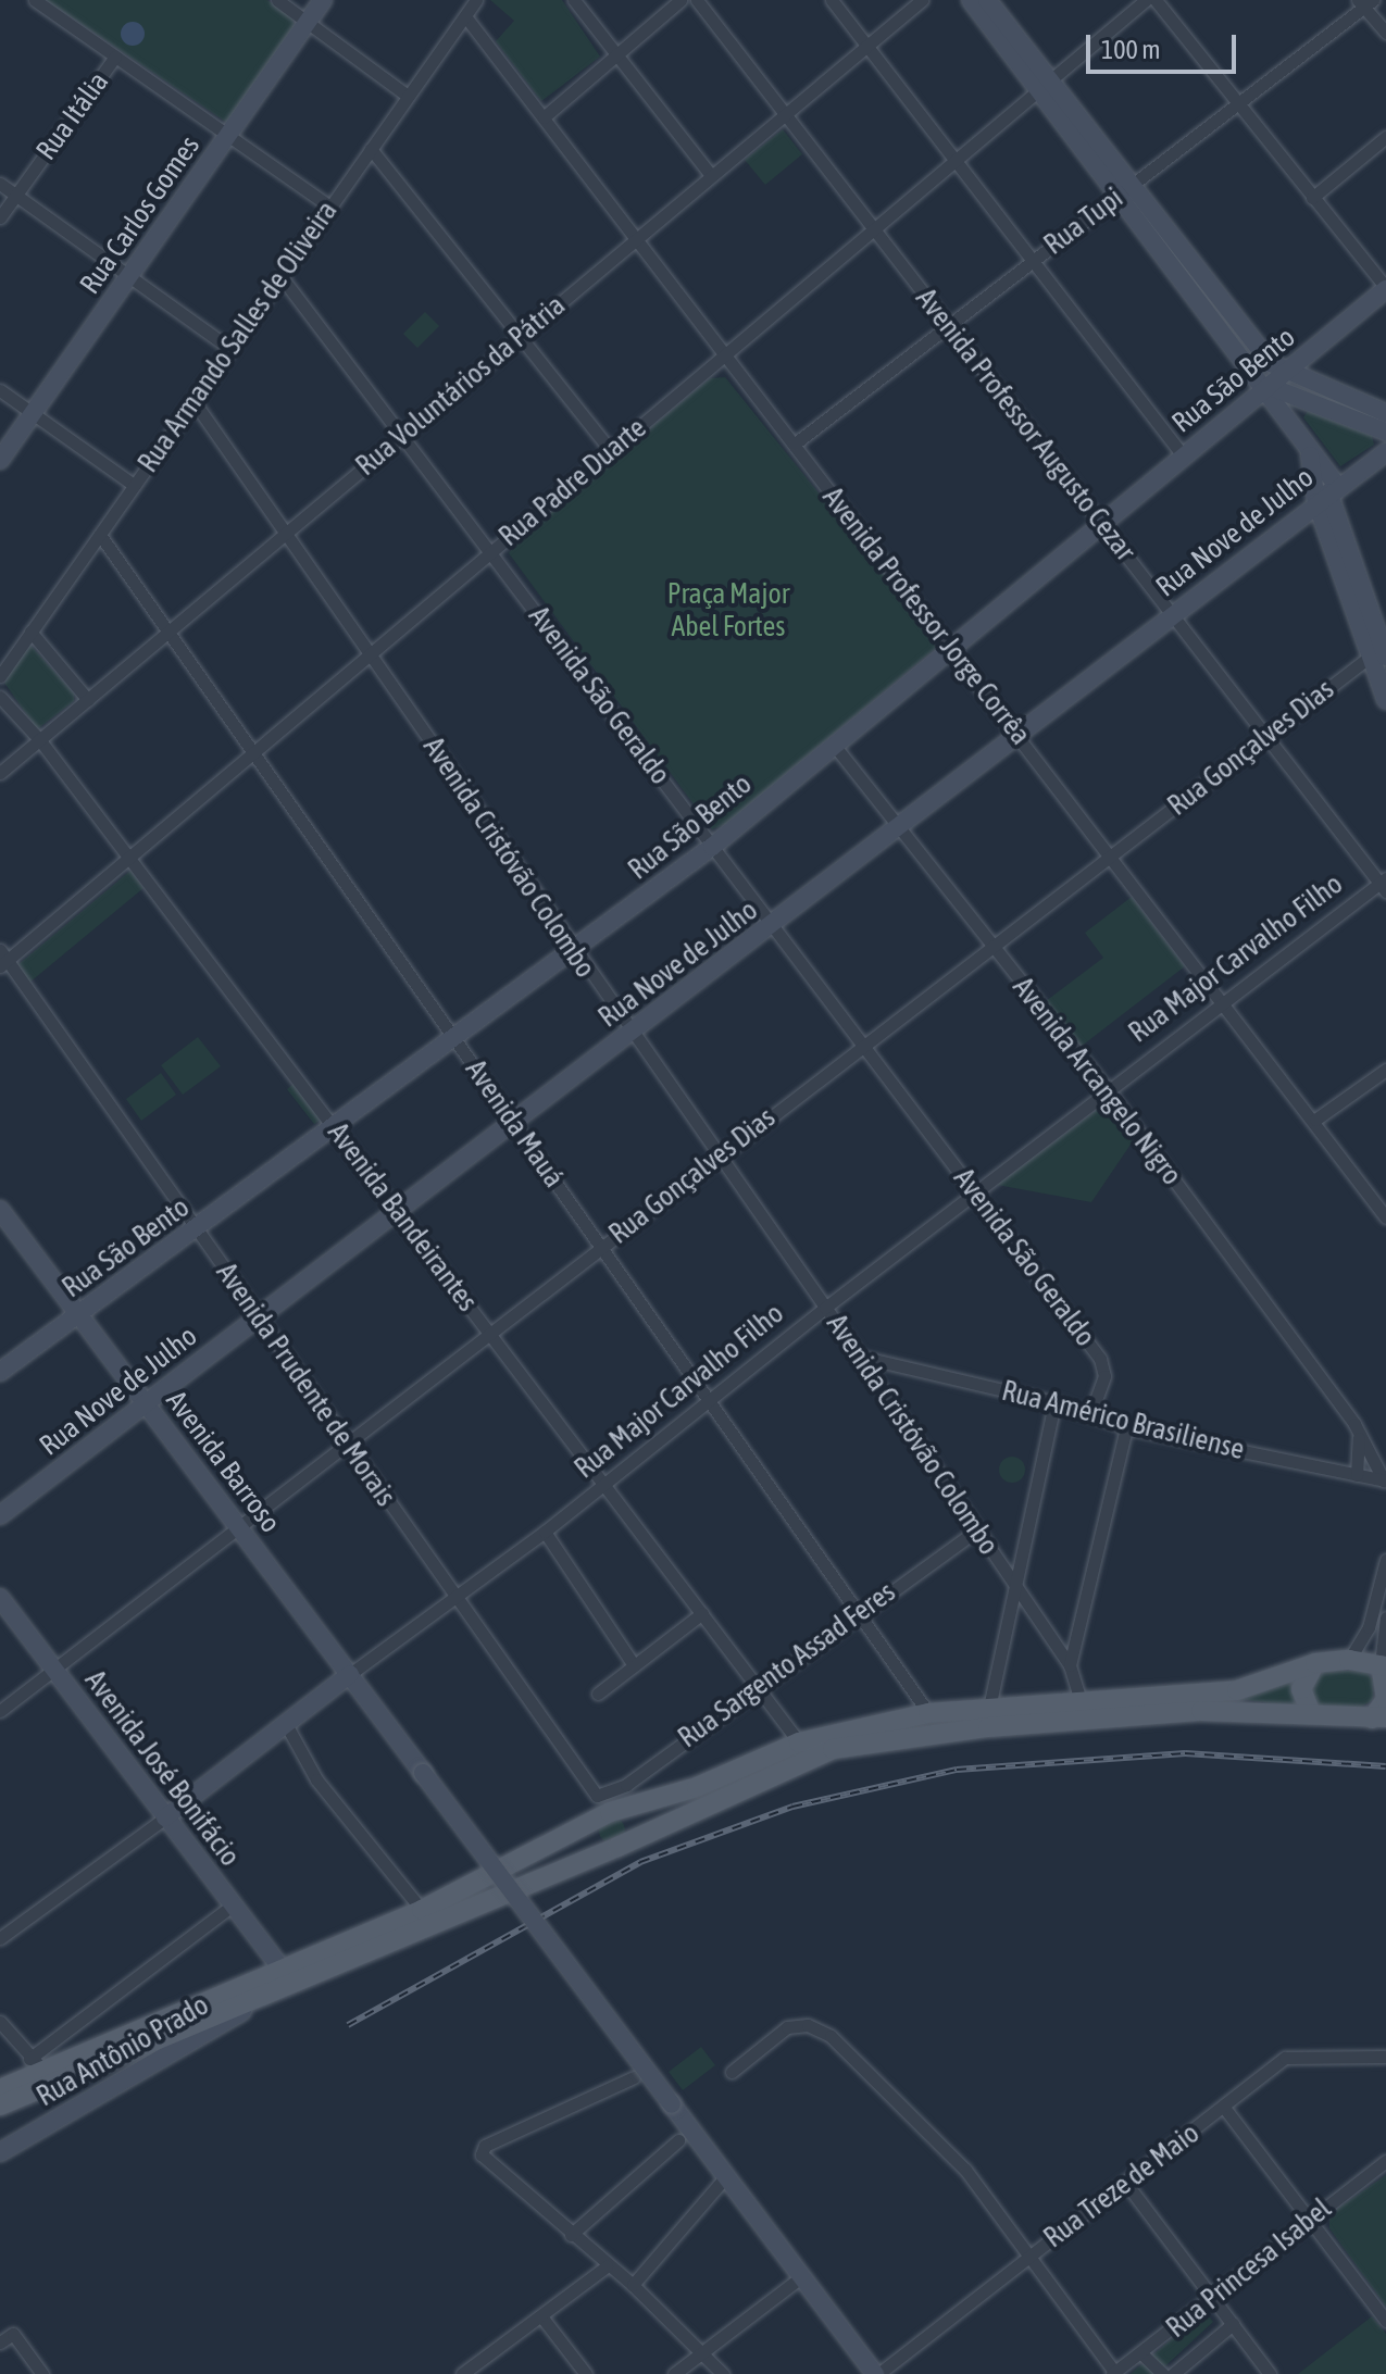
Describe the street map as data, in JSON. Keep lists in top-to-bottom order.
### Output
{
  "streets": {
    "street": [
      "Rua Itália",
      "Rua Carlos Gomes",
      "Rua Tupi",
      "Rua Armando Salles de Oliveira",
      "Rua São Bento",
      "Rua Voluntários da Pátria",
      "Avenida Professor Augusto Cezar",
      "Rua Padre Duarte",
      "Rua Nove de Julho",
      "Avenida Professor Jorge Corrêa",
      "Avenida São Geraldo",
      "Rua Gonçalves Dias",
      "Avenida Cristóvão Colombo",
      "Rua Major Carvalho Filho",
      "Avenida Arcangelo Nigro",
      "Avenida Mauá",
      "Avenida Bandeirantes",
      "Avenida Prudente de Morais",
      "Rua Américo Brasiliense",
      "Avenida Barroso",
      "Rua Sargento Assad Feres",
      "Avenida José Bonifácio",
      "Rua Antônio Prado",
      "Rua Treze de Maio",
      "Rua Princesa Isabel"
    ]
  },
  "crossings": [
    ["Rua Tupi", "Avenida Professor Augusto Cezar"],
    ["Rua Tupi", "Avenida Professor Jorge Corrêa"],
    ["Rua Armando Salles de Oliveira", "Avenida Professor Jorge Corrêa"],
    ["Rua Armando Salles de Oliveira", "Avenida São Geraldo"],
    ["Rua Armando Salles de Oliveira", "Avenida Cristóvão Colombo"],
    ["Rua Armando Salles de Oliveira", "Avenida Mauá"],
    ["Rua São Bento", "Avenida Professor Augusto Cezar"],
    ["Rua São Bento", "Avenida Professor Jorge Corrêa"],
    ["Rua São Bento", "Avenida São Geraldo"],
    ["Rua São Bento", "Avenida Cristóvão Colombo"],
    ["Rua São Bento", "Avenida Arcangelo Nigro"],
    ["Rua São Bento", "Avenida Mauá"],
    ["Rua São Bento", "Avenida Bandeirantes"],
    ["Rua São Bento", "Avenida Prudente de Morais"],
    ["Rua São Bento", "Avenida Barroso"],
    ["Rua Voluntários da Pátria", "Avenida Professor Augusto Cezar"],
    ["Rua Voluntários da Pátria", "Avenida Professor Jorge Corrêa"],
    ["Rua Voluntários da Pátria", "Avenida São Geraldo"],
    ["Rua Voluntários da Pátria", "Avenida Cristóvão Colombo"],
    ["Rua Voluntários da Pátria", "Avenida Mauá"],
    ["Rua Voluntários da Pátria", "Avenida Bandeirantes"],
    ["Avenida Professor Augusto Cezar", "Rua Padre Duarte"],
    ["Avenida Professor Augusto Cezar", "Rua Nove de Julho"],
    ["Avenida Professor Augusto Cezar", "Rua Gonçalves Dias"],
    ["Avenida Professor Augusto Cezar", "Rua Major Carvalho Filho"],
    ["Rua Padre Duarte", "Avenida Professor Jorge Corrêa"],
    ["Rua Padre Duarte", "Avenida São Geraldo"],
    ["Rua Padre Duarte", "Avenida Cristóvão Colombo"],
    ["Rua Padre Duarte", "Avenida Mauá"],
    ["Rua Padre Duarte", "Avenida Bandeirantes"],
    ["Rua Padre Duarte", "Avenida Prudente de Morais"],
    ["Rua Nove de Julho", "Avenida Professor Jorge Corrêa"],
    ["Rua Nove de Julho", "Avenida São Geraldo"],
    ["Rua Nove de Julho", "Avenida Cristóvão Colombo"],
    ["Rua Nove de Julho", "Avenida Arcangelo Nigro"],
    ["Rua Nove de Julho", "Avenida Mauá"],
    ["Rua Nove de Julho", "Avenida Bandeirantes"],
    ["Rua Nove de Julho", "Avenida Prudente de Morais"],
    ["Rua Nove de Julho", "Avenida Barroso"],
    ["Avenida Professor Jorge Corrêa", "Rua Gonçalves Dias"],
    ["Avenida Professor Jorge Corrêa", "Rua Major Carvalho Filho"],
    ["Avenida São Geraldo", "Rua Gonçalves Dias"],
    ["Avenida São Geraldo", "Rua Major Carvalho Filho"],
    ["Avenida São Geraldo", "Rua Américo Brasiliense"],
    ["Rua Gonçalves Dias", "Avenida Cristóvão Colombo"],
    ["Rua Gonçalves Dias", "Avenida Arcangelo Nigro"],
    ["Rua Gonçalves Dias", "Avenida Mauá"],
    ["Rua Gonçalves Dias", "Avenida Bandeirantes"],
    ["Rua Gonçalves Dias", "Avenida Prudente de Morais"],
    ["Rua Gonçalves Dias", "Avenida Barroso"],
    ["Rua Gonçalves Dias", "Avenida José Bonifácio"],
    ["Avenida Cristóvão Colombo", "Rua Major Carvalho Filho"],
    ["Avenida Cristóvão Colombo", "Rua Américo Brasiliense"],
    ["Avenida Cristóvão Colombo", "Rua Sargento Assad Feres"],
    ["Rua Major Carvalho Filho", "Avenida Arcangelo Nigro"],
    ["Rua Major Carvalho Filho", "Avenida Mauá"],
    ["Rua Major Carvalho Filho", "Avenida Bandeirantes"],
    ["Rua Major Carvalho Filho", "Avenida Prudente de Morais"],
    ["Rua Major Carvalho Filho", "Avenida Barroso"],
    ["Rua Major Carvalho Filho", "Avenida José Bonifácio"],
    ["Avenida Arcangelo Nigro", "Rua Américo Brasiliense"],
    ["Avenida Mauá", "Rua Sargento Assad Feres"],
    ["Avenida Bandeirantes", "Rua Sargento Assad Feres"],
    ["Avenida Prudente de Morais", "Rua Sargento Assad Feres"],
    ["Avenida Barroso", "Rua Treze de Maio"]
  ],
  "parks": ["Praça Major Abel Fortes"],
  "scale_bar": "100 m"
}
